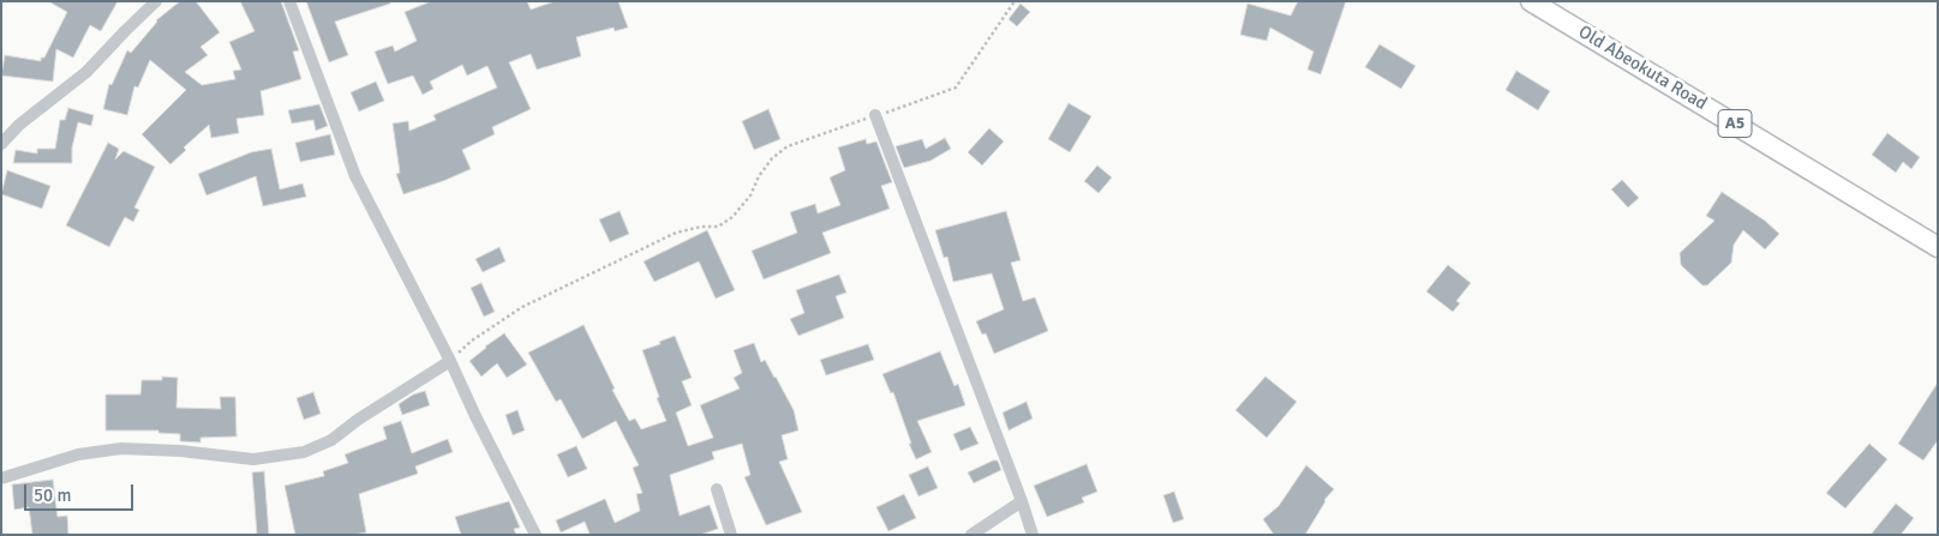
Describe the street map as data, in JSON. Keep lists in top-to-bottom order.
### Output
{
  "streets": {
    "highway": ["Old Abeokuta Road", "A5"]
  },
  "scale_bar": "50 m"
}
